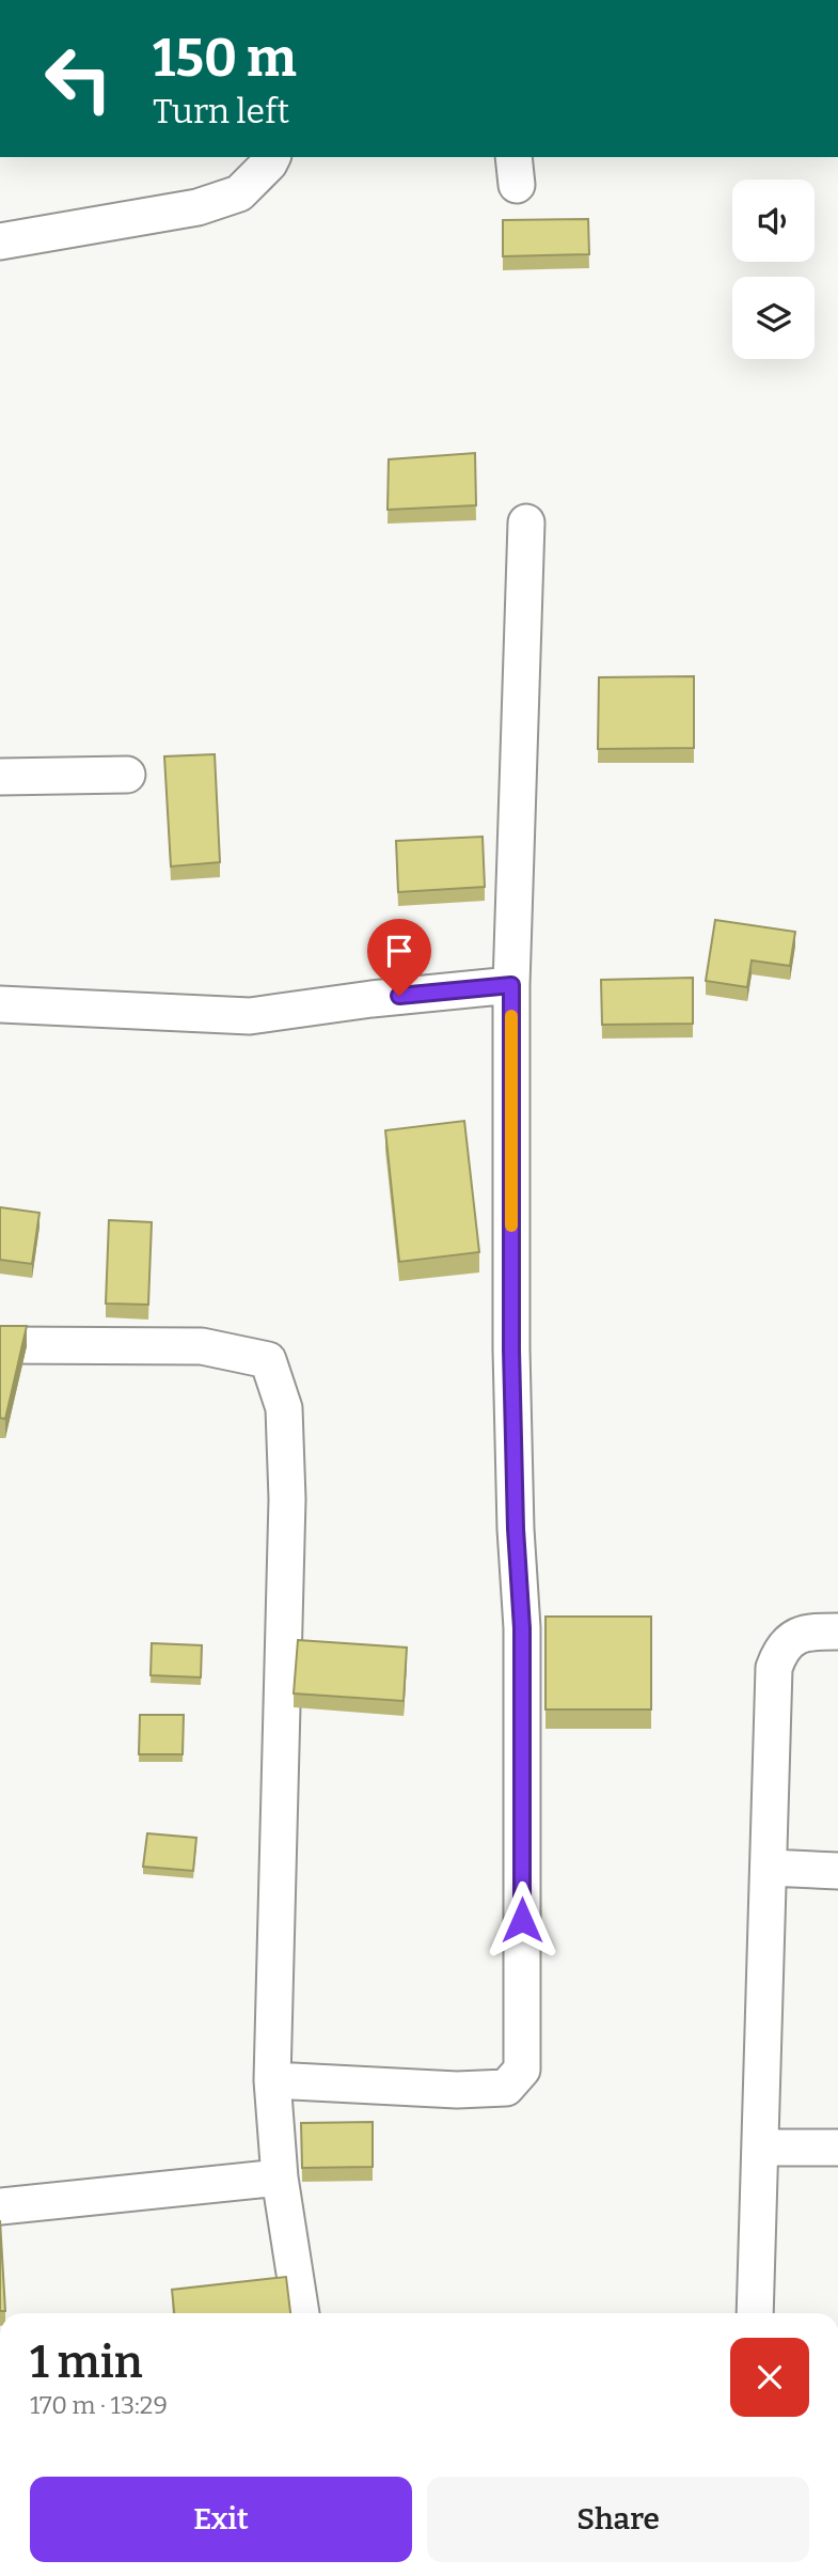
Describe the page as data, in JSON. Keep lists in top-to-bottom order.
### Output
{
  "page": {
    "turn": ["150 m", "Turn left"],
    "heading": ["1 min", "170 m · 13:29"],
    "buttons": ["Exit", "Share"]
  }
}
